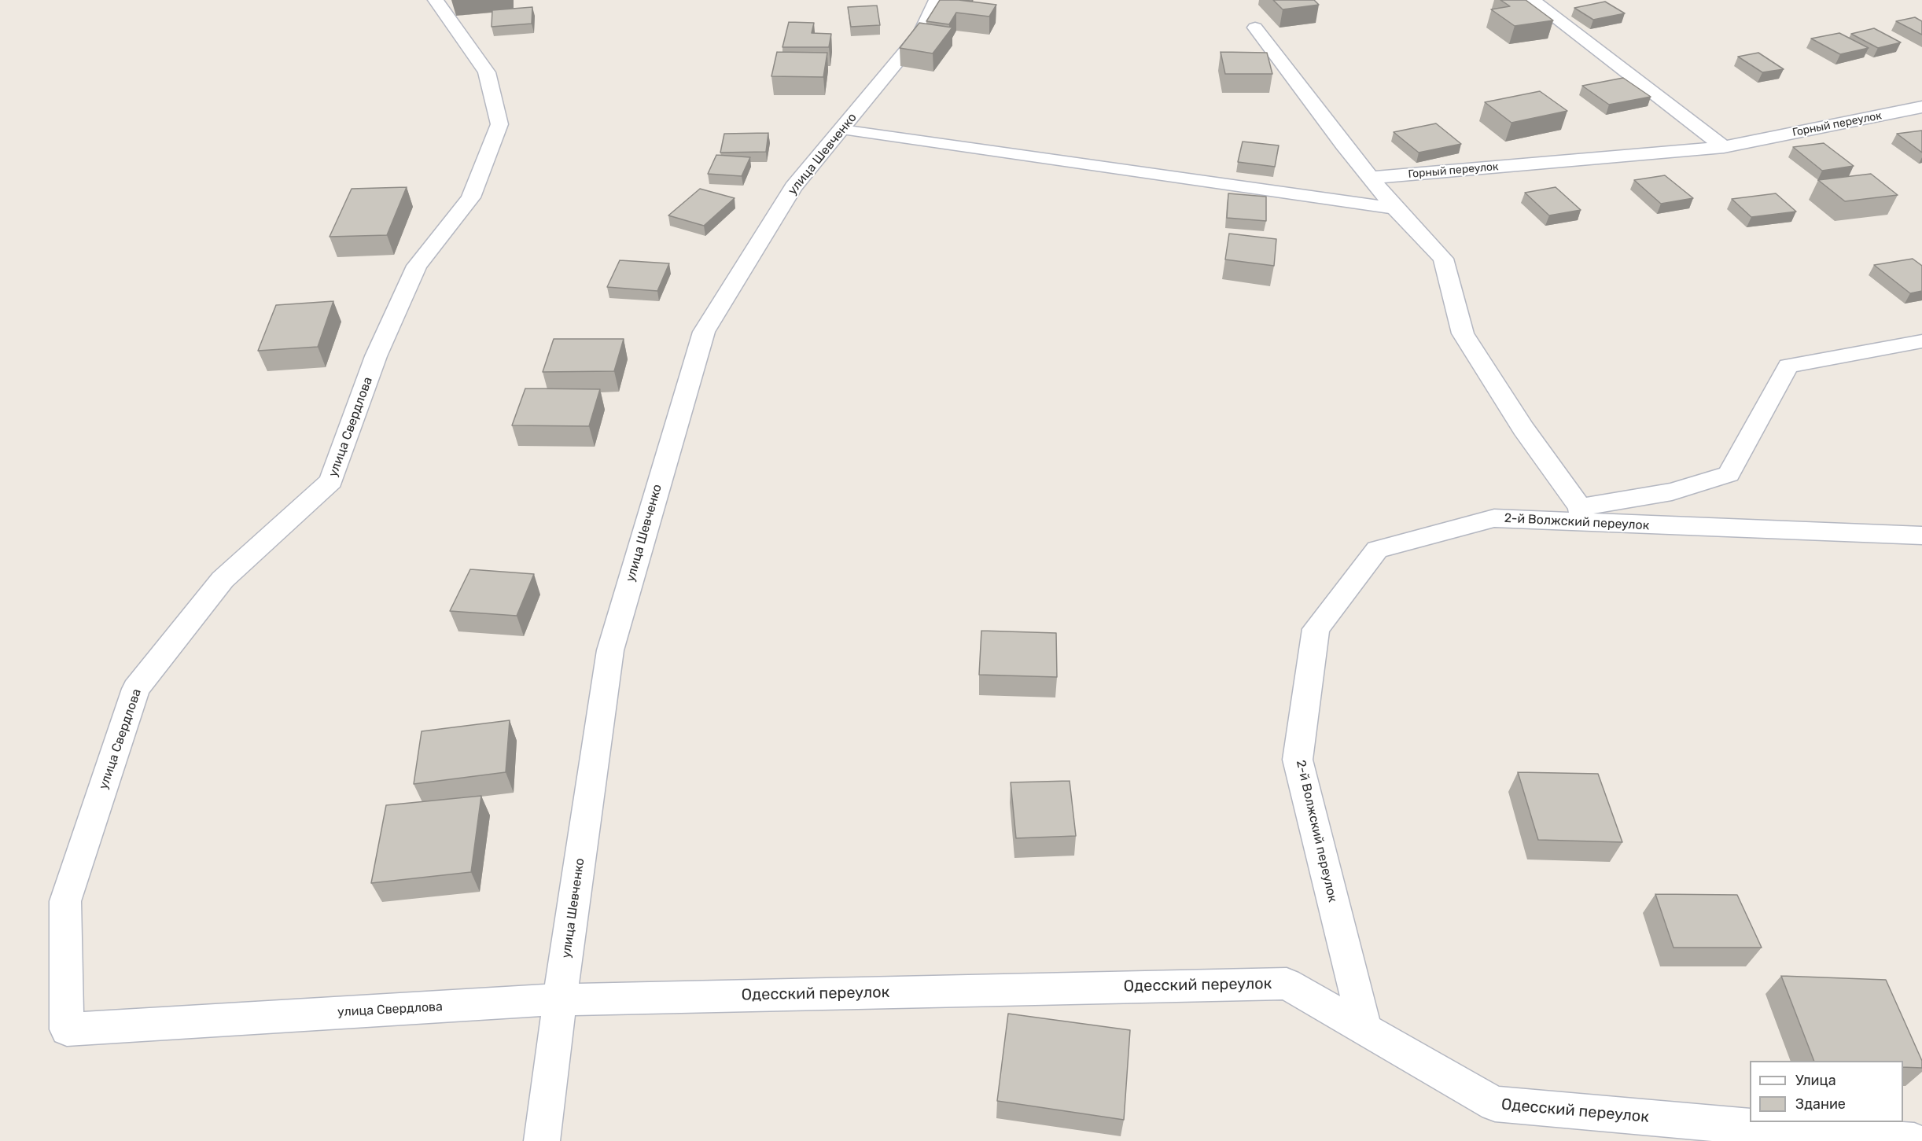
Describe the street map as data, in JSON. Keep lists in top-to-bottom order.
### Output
{
  "streets": {
    "street": [
      "Горный переулок",
      "улица Шевченко",
      "улица Свердлова",
      "2-й Волжский переулок",
      "Одесский переулок"
    ]
  },
  "crossings": [
    ["улица Шевченко", "улица Свердлова"],
    ["улица Шевченко", "Одесский переулок"],
    ["улица Свердлова", "Одесский переулок"],
    ["2-й Волжский переулок", "Одесский переулок"]
  ],
  "legend": ["Улица", "Здание"]
}
